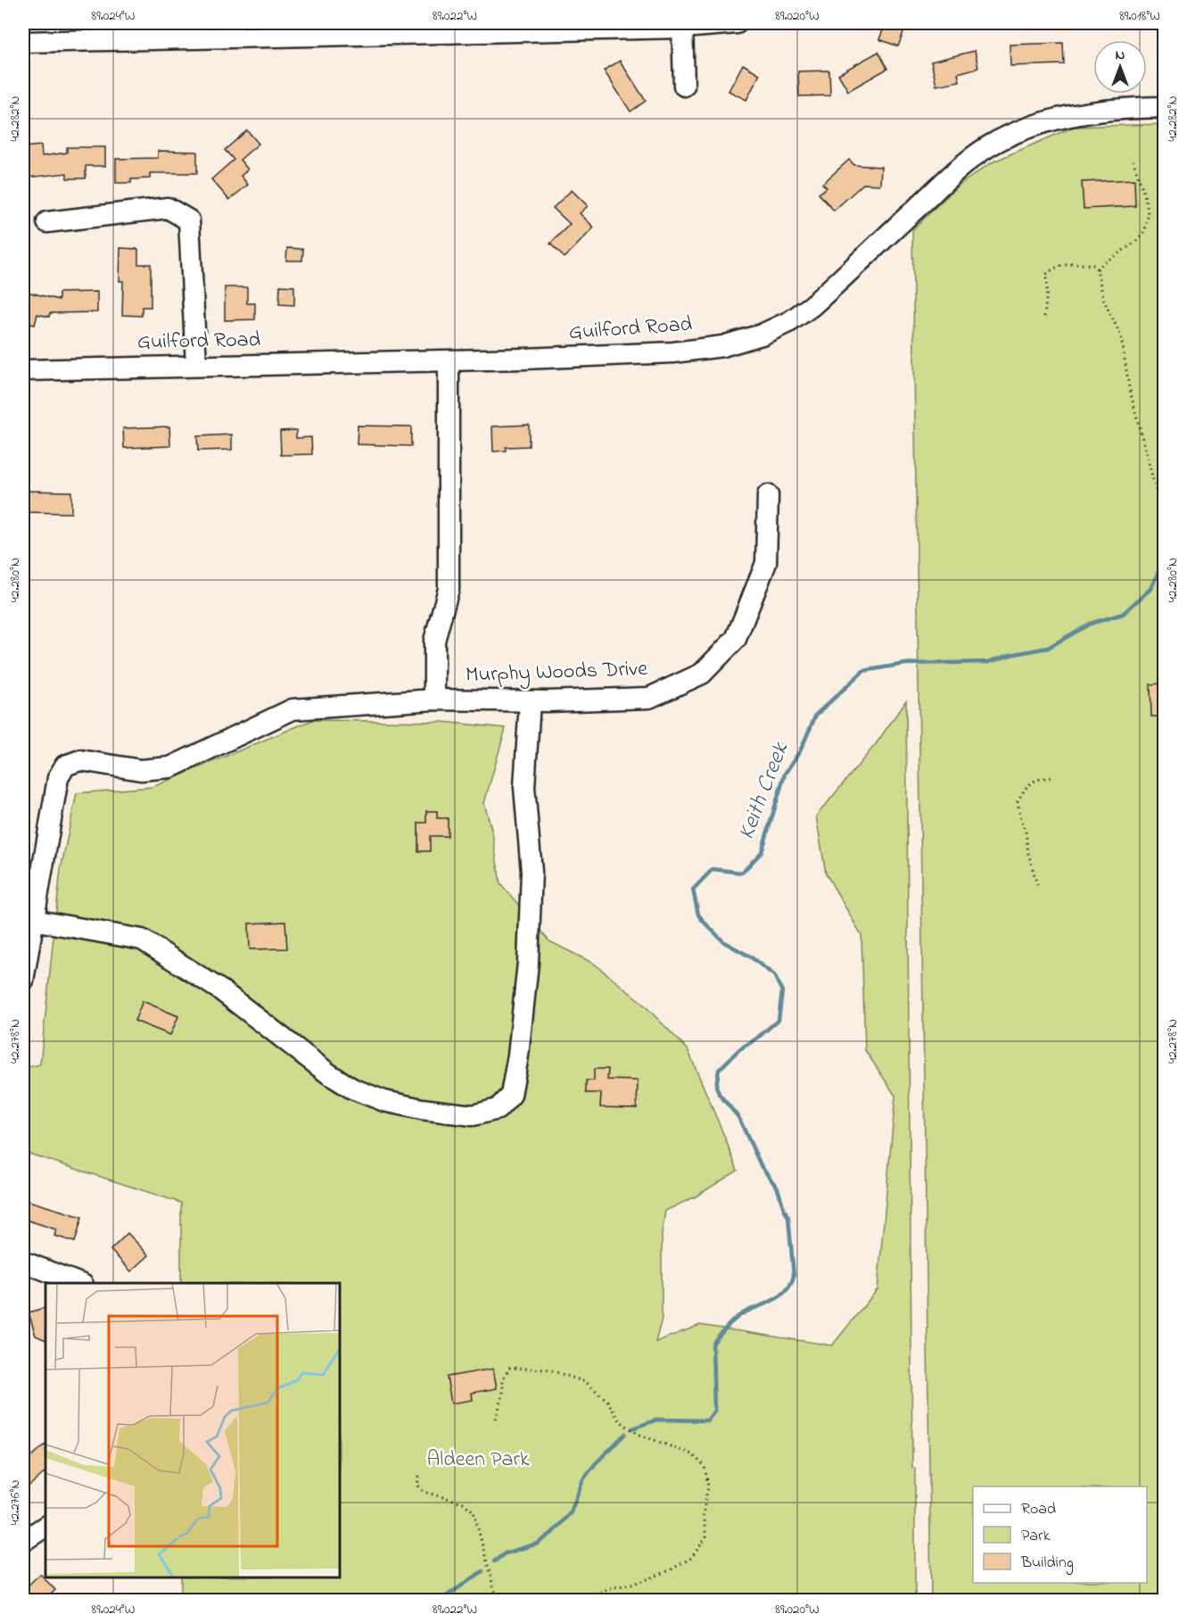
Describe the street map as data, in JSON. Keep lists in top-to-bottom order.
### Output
{
  "streets": {
    "street": ["Guilford Road", "Murphy Woods Drive"]
  },
  "crossings": [
    ["Guilford Road", "Murphy Woods Drive"]
  ],
  "water": ["Keith Creek"],
  "parks": ["Aldeen Park"],
  "legend": ["Road", "Park", "Building"],
  "north": "top",
  "coordinates": [
    "89.024°W",
    "89.022°W",
    "89.020°W",
    "89.018°W",
    "42.282°N",
    "42.280°N",
    "42.278°N",
    "42.276°N"
  ]
}
